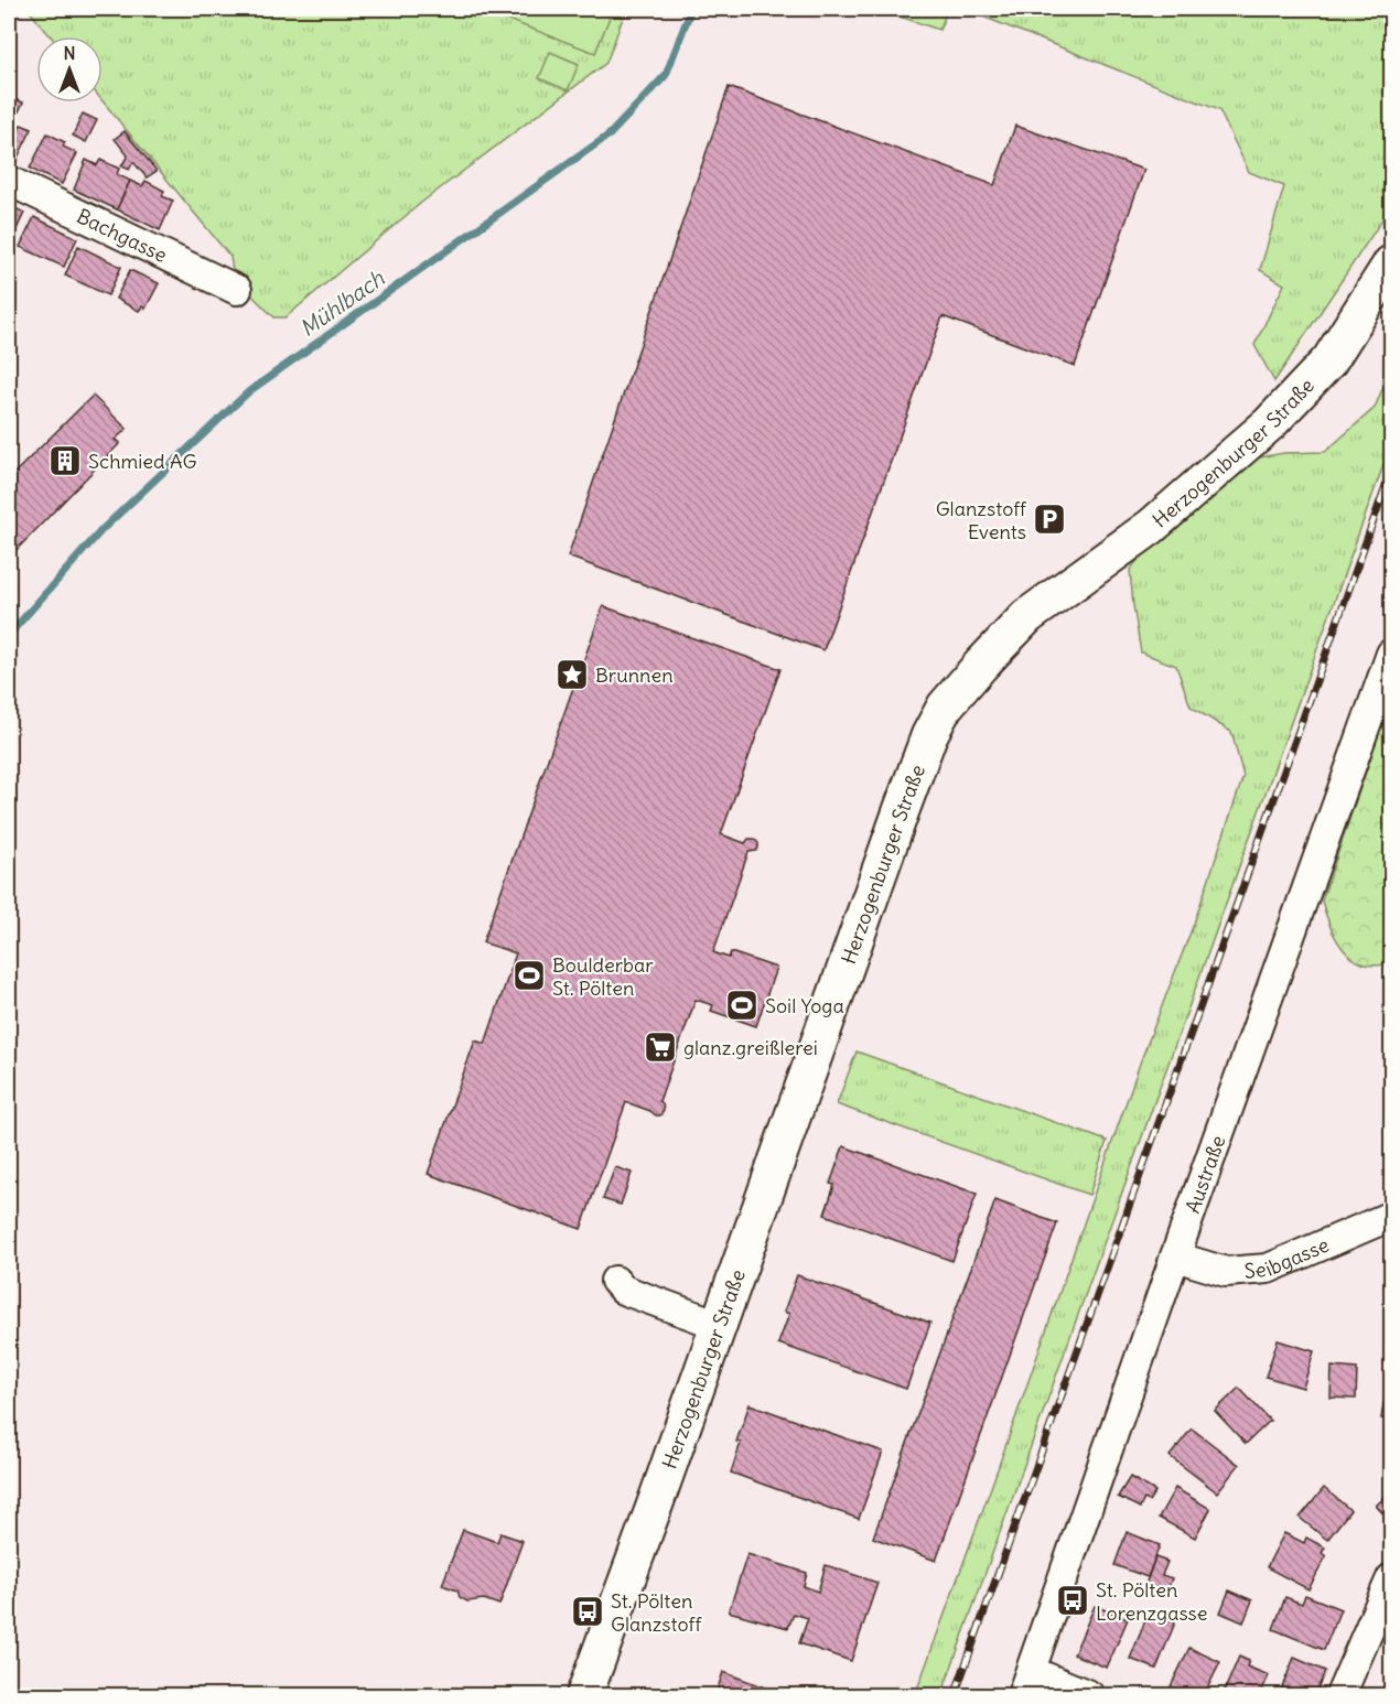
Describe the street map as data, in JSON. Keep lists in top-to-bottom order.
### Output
{
  "streets": {
    "street": [
      "Bachgasse",
      "Herzogenburger Straße",
      "Austraße",
      "Seibgasse"
    ]
  },
  "crossings": [
    ["Austraße", "Seibgasse"]
  ],
  "water": ["Mühlbach"],
  "places": {
    "building": ["Schmied AG"],
    "parking": ["Glanzstoff Events"],
    "place": ["Brunnen"],
    "sports": ["Boulderbar St. Pölten", "Soil Yoga"],
    "supermarket": ["glanz.greißlerei"],
    "bus stop": ["St. Pölten Lorenzgasse", "St. Pölten Glanzstoff"]
  },
  "north": "top"
}
